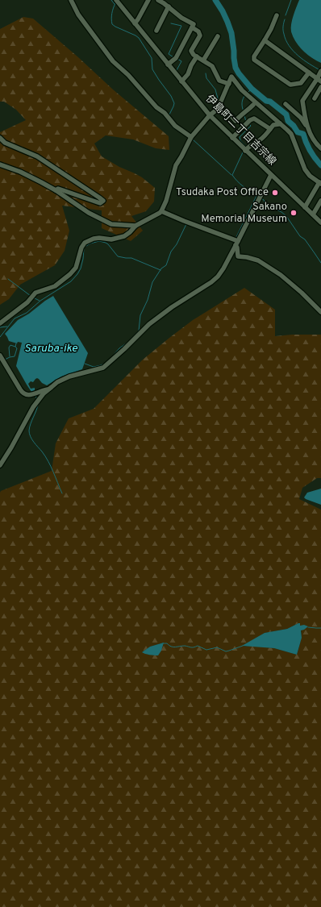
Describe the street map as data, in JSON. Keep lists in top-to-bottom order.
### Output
{
  "streets": {
    "street": ["伊島町二丁目吉宗線"]
  },
  "water": ["Saruba-ike"],
  "places": ["Tsudaka Post Office", "Sakano Memorial Museum"]
}
